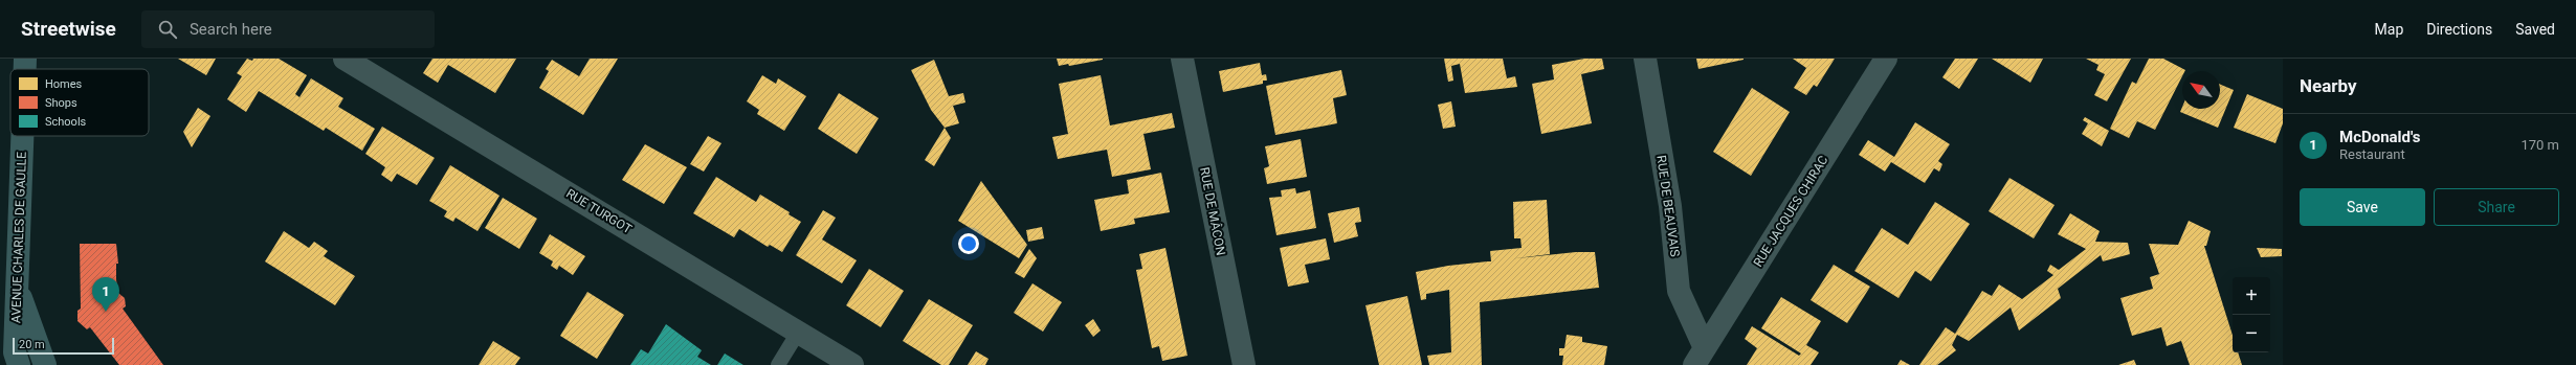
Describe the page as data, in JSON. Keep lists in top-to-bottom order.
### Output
{
  "streets": {
    "main road": ["AVENUE CHARLES DE GAULLE"],
    "street": [
      "RUE DE BEAUVAIS",
      "RUE TURGOT",
      "RUE DE MÂCON",
      "RUE JACQUES CHIRAC"
    ]
  },
  "crossings": [
    ["RUE DE BEAUVAIS", "RUE JACQUES CHIRAC"]
  ],
  "legend": ["Homes", "Shops", "Schools"],
  "scale_bar": "20 m",
  "north": "top left",
  "page": {
    "header": "Streetwise",
    "search": "Search here",
    "nav": ["Map", "Directions", "Saved"],
    "heading": "Nearby",
    "list": [
      {
        "mark": "1",
        "name": "McDonald's",
        "note": "Restaurant",
        "value": "170 m"
      }
    ],
    "buttons": ["Save", "Share"],
    "map_buttons": ["+", "−"],
    "pins": "1",
    "scale": "20 m"
  }
}
